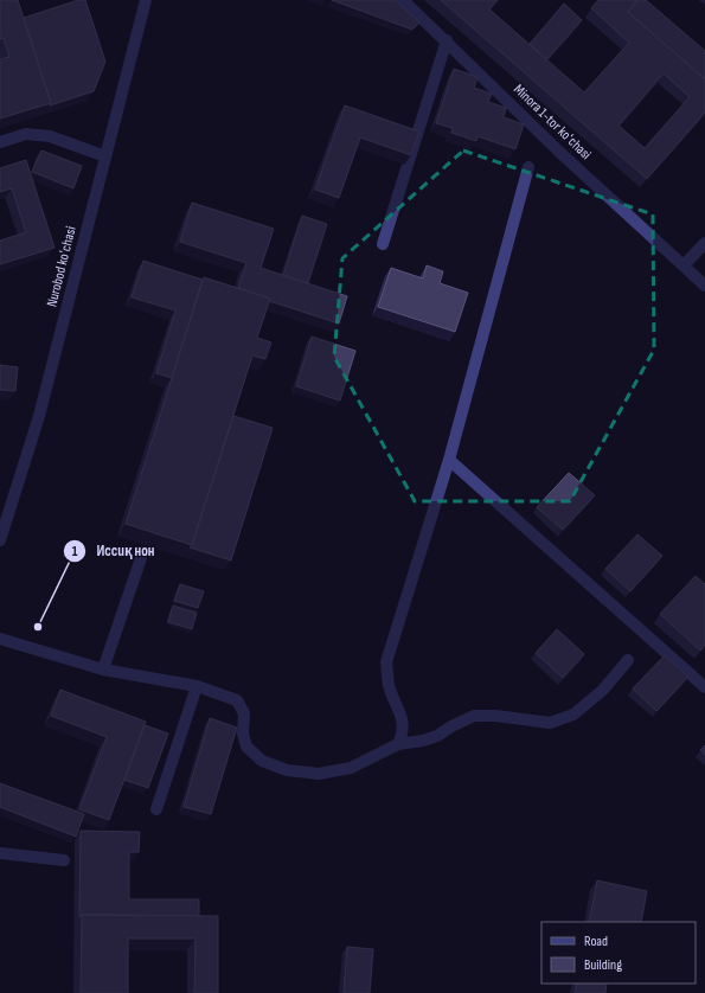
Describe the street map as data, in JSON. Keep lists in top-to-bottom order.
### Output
{
  "streets": {
    "street": ["Minora 1-tor koʻchasi", "Nurobod koʻchasi"]
  },
  "places": ["Иссиқ нон"],
  "legend": ["Road", "Building"]
}
